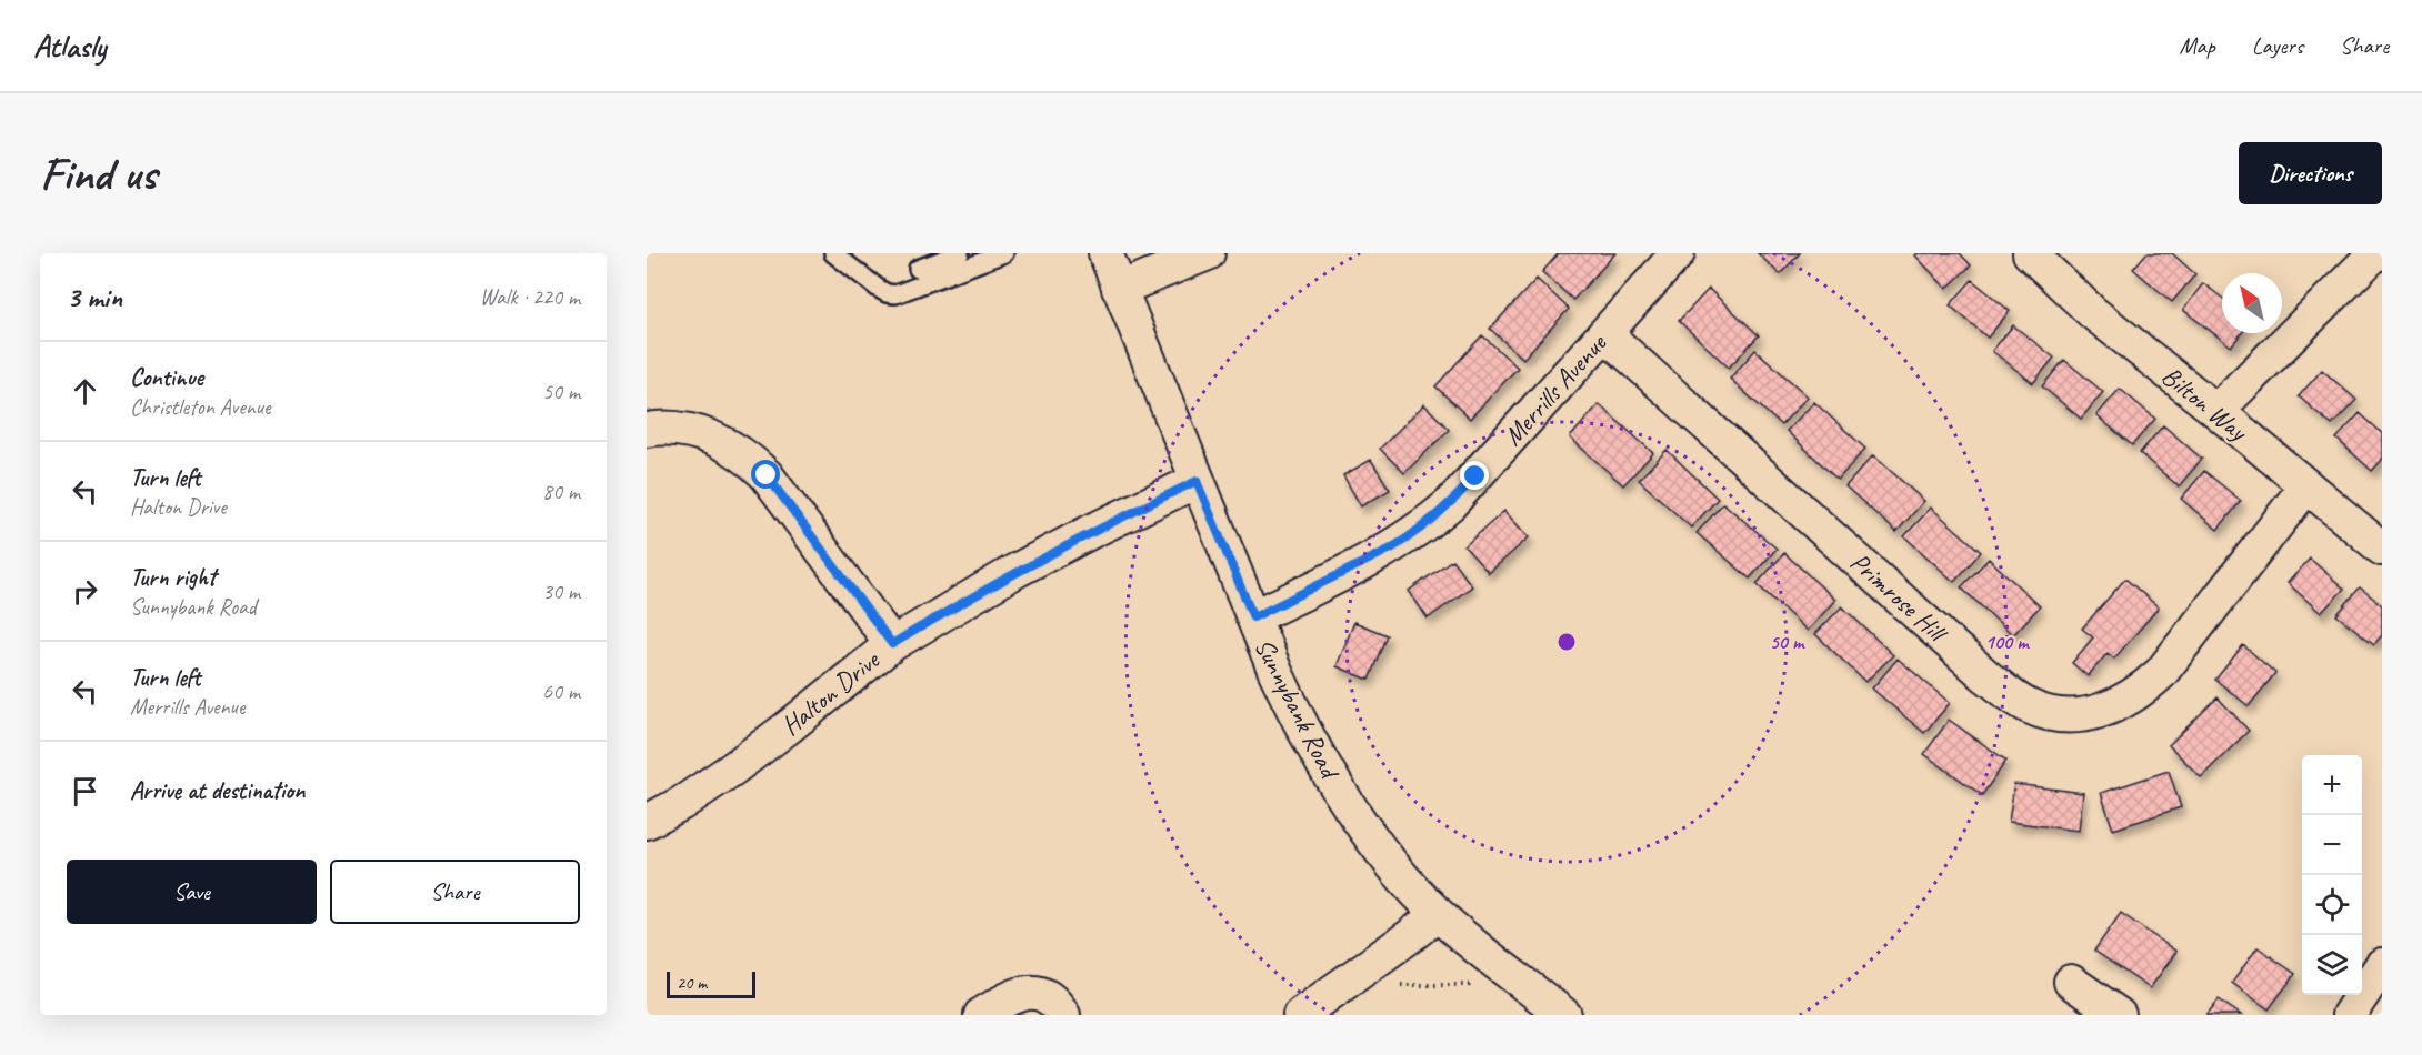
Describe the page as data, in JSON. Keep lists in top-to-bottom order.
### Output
{
  "streets": {
    "street": [
      "Merrills Avenue",
      "Bilton Way",
      "Primrose Hill",
      "Halton Drive",
      "Sunnybank Road"
    ]
  },
  "crossings": [
    ["Merrills Avenue", "Primrose Hill"],
    ["Merrills Avenue", "Sunnybank Road"],
    ["Bilton Way", "Primrose Hill"],
    ["Halton Drive", "Sunnybank Road"]
  ],
  "scale_bar": "20 m",
  "north": "top left",
  "page": {
    "header": "Atlasly",
    "nav": ["Map", "Layers", "Share"],
    "buttons": [
      "Directions",
      ["Save", "Share"]
    ],
    "title": "Find us",
    "heading": ["3 min", "Walk · 220 m"],
    "list": [
      ["Continue", "Christleton Avenue", "50 m"],
      ["Turn left", "Halton Drive", "80 m"],
      ["Turn right", "Sunnybank Road", "30 m"],
      ["Turn left", "Merrills Avenue", "60 m"],
      "Arrive at destination"
    ],
    "map_buttons": ["+", "−"],
    "scale": "20 m"
  },
  "rings": ["50 m", "100 m"]
}
